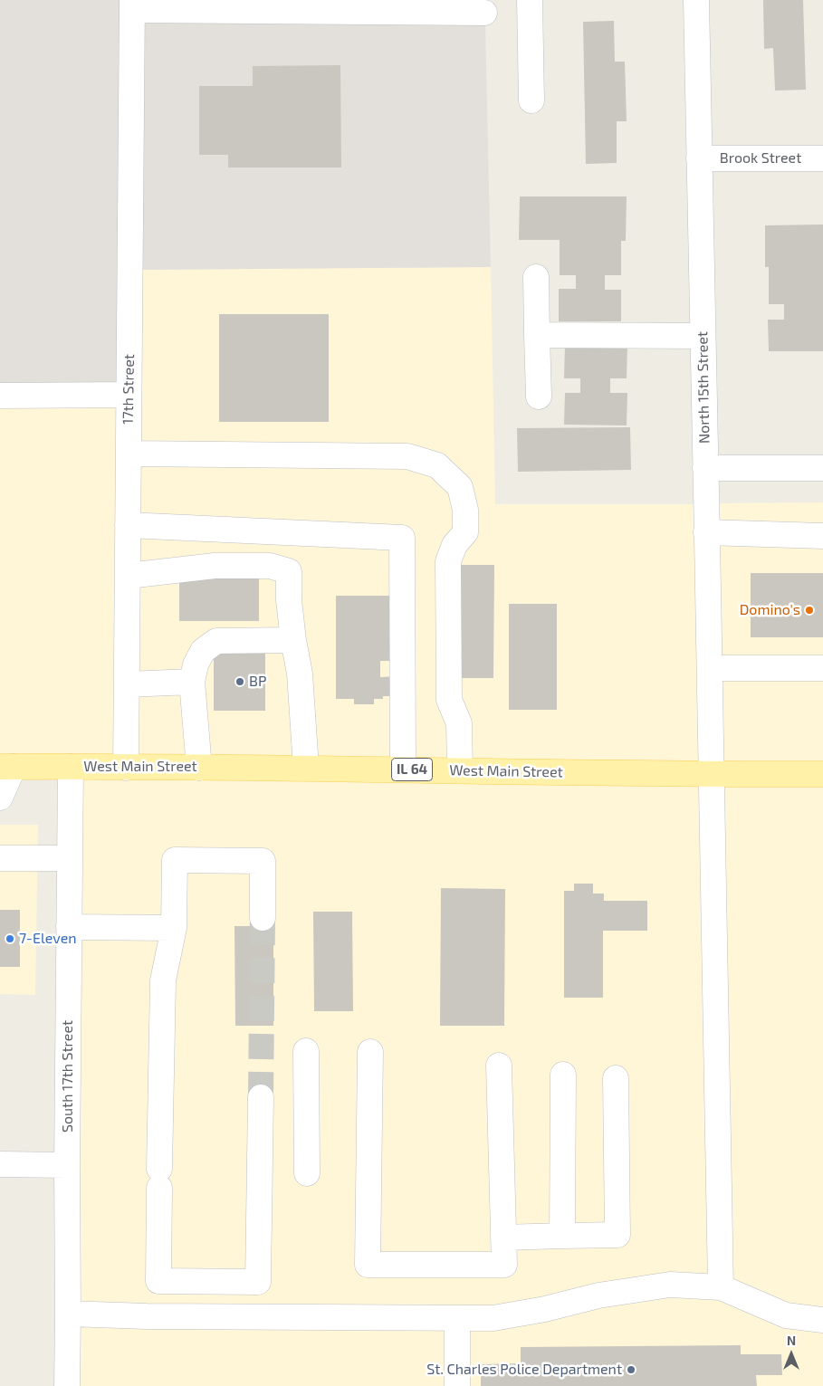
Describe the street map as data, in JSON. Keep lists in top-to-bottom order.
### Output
{
  "streets": {
    "main road": ["West Main Street", "IL 64"],
    "street": [
      "Brook Street",
      "North 15th Street",
      "17th Street",
      "South 17th Street"
    ]
  },
  "crossings": [
    ["Brook Street", "North 15th Street"],
    ["North 15th Street", "West Main Street"],
    ["17th Street", "West Main Street"],
    ["West Main Street", "South 17th Street"]
  ],
  "places": [
    "Domino's",
    "BP",
    "7-Eleven",
    "St. Charles Police Department"
  ],
  "north": "top"
}
